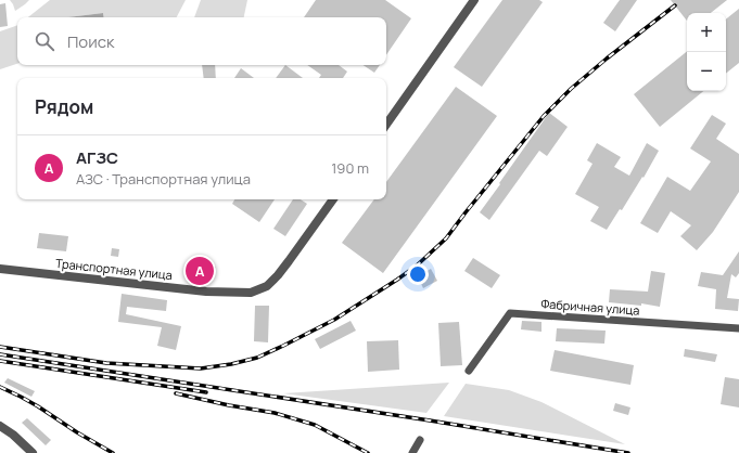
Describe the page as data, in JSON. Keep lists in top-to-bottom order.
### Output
{
  "streets": {
    "street": ["Транспортная улица", "Фабричная улица"]
  },
  "page": {
    "map_buttons": ["+", "−"],
    "search": "Поиск",
    "heading": "Рядом",
    "list": [
      {
        "mark": "A",
        "name": "АГЗС",
        "note": "АЗС · Транспортная улица",
        "value": "190 m"
      }
    ],
    "pins": "A"
  }
}
